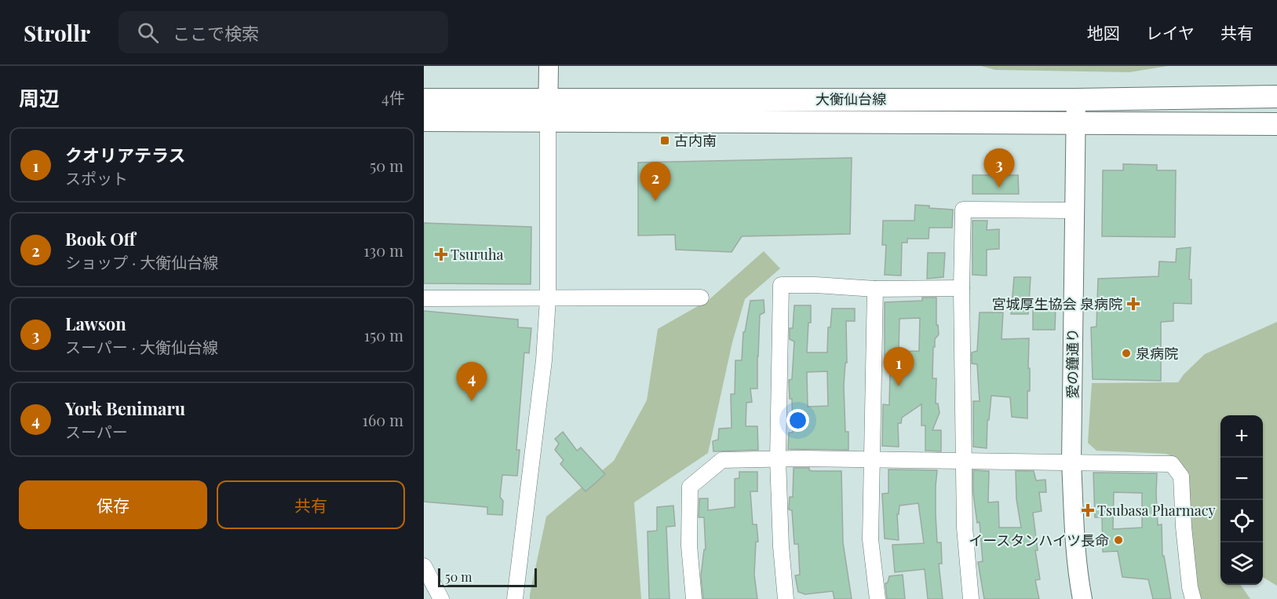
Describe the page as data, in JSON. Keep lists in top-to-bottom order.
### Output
{
  "streets": {
    "main road": ["大衡仙台線"],
    "street": ["愛の鐘通り"]
  },
  "crossings": [
    ["大衡仙台線", "愛の鐘通り"]
  ],
  "places": {
    "transit": ["古内南"],
    "health": ["Tsuruha", "宮城厚生協会 泉病院", "Tsubasa Pharmacy"],
    "other": ["泉病院", "イースタンハイツ長命"]
  },
  "scale_bar": "50 m",
  "page": {
    "header": "Strollr",
    "search": "ここで検索",
    "nav": ["地図", "レイヤ", "共有"],
    "heading": ["周辺", "4件"],
    "list": [
      {
        "mark": "1",
        "name": "クオリアテラス",
        "note": "スポット",
        "value": "50 m"
      },
      {
        "mark": "2",
        "name": "Book Off",
        "note": "ショップ · 大衡仙台線",
        "value": "130 m"
      },
      {
        "mark": "3",
        "name": "Lawson",
        "note": "スーパー · 大衡仙台線",
        "value": "150 m"
      },
      {
        "mark": "4",
        "name": "York Benimaru",
        "note": "スーパー",
        "value": "160 m"
      }
    ],
    "pins": [
      "3",
      "2",
      "1",
      "4"
    ],
    "map_buttons": ["+", "−"],
    "buttons": ["保存", "共有"],
    "scale": "50 m"
  }
}
